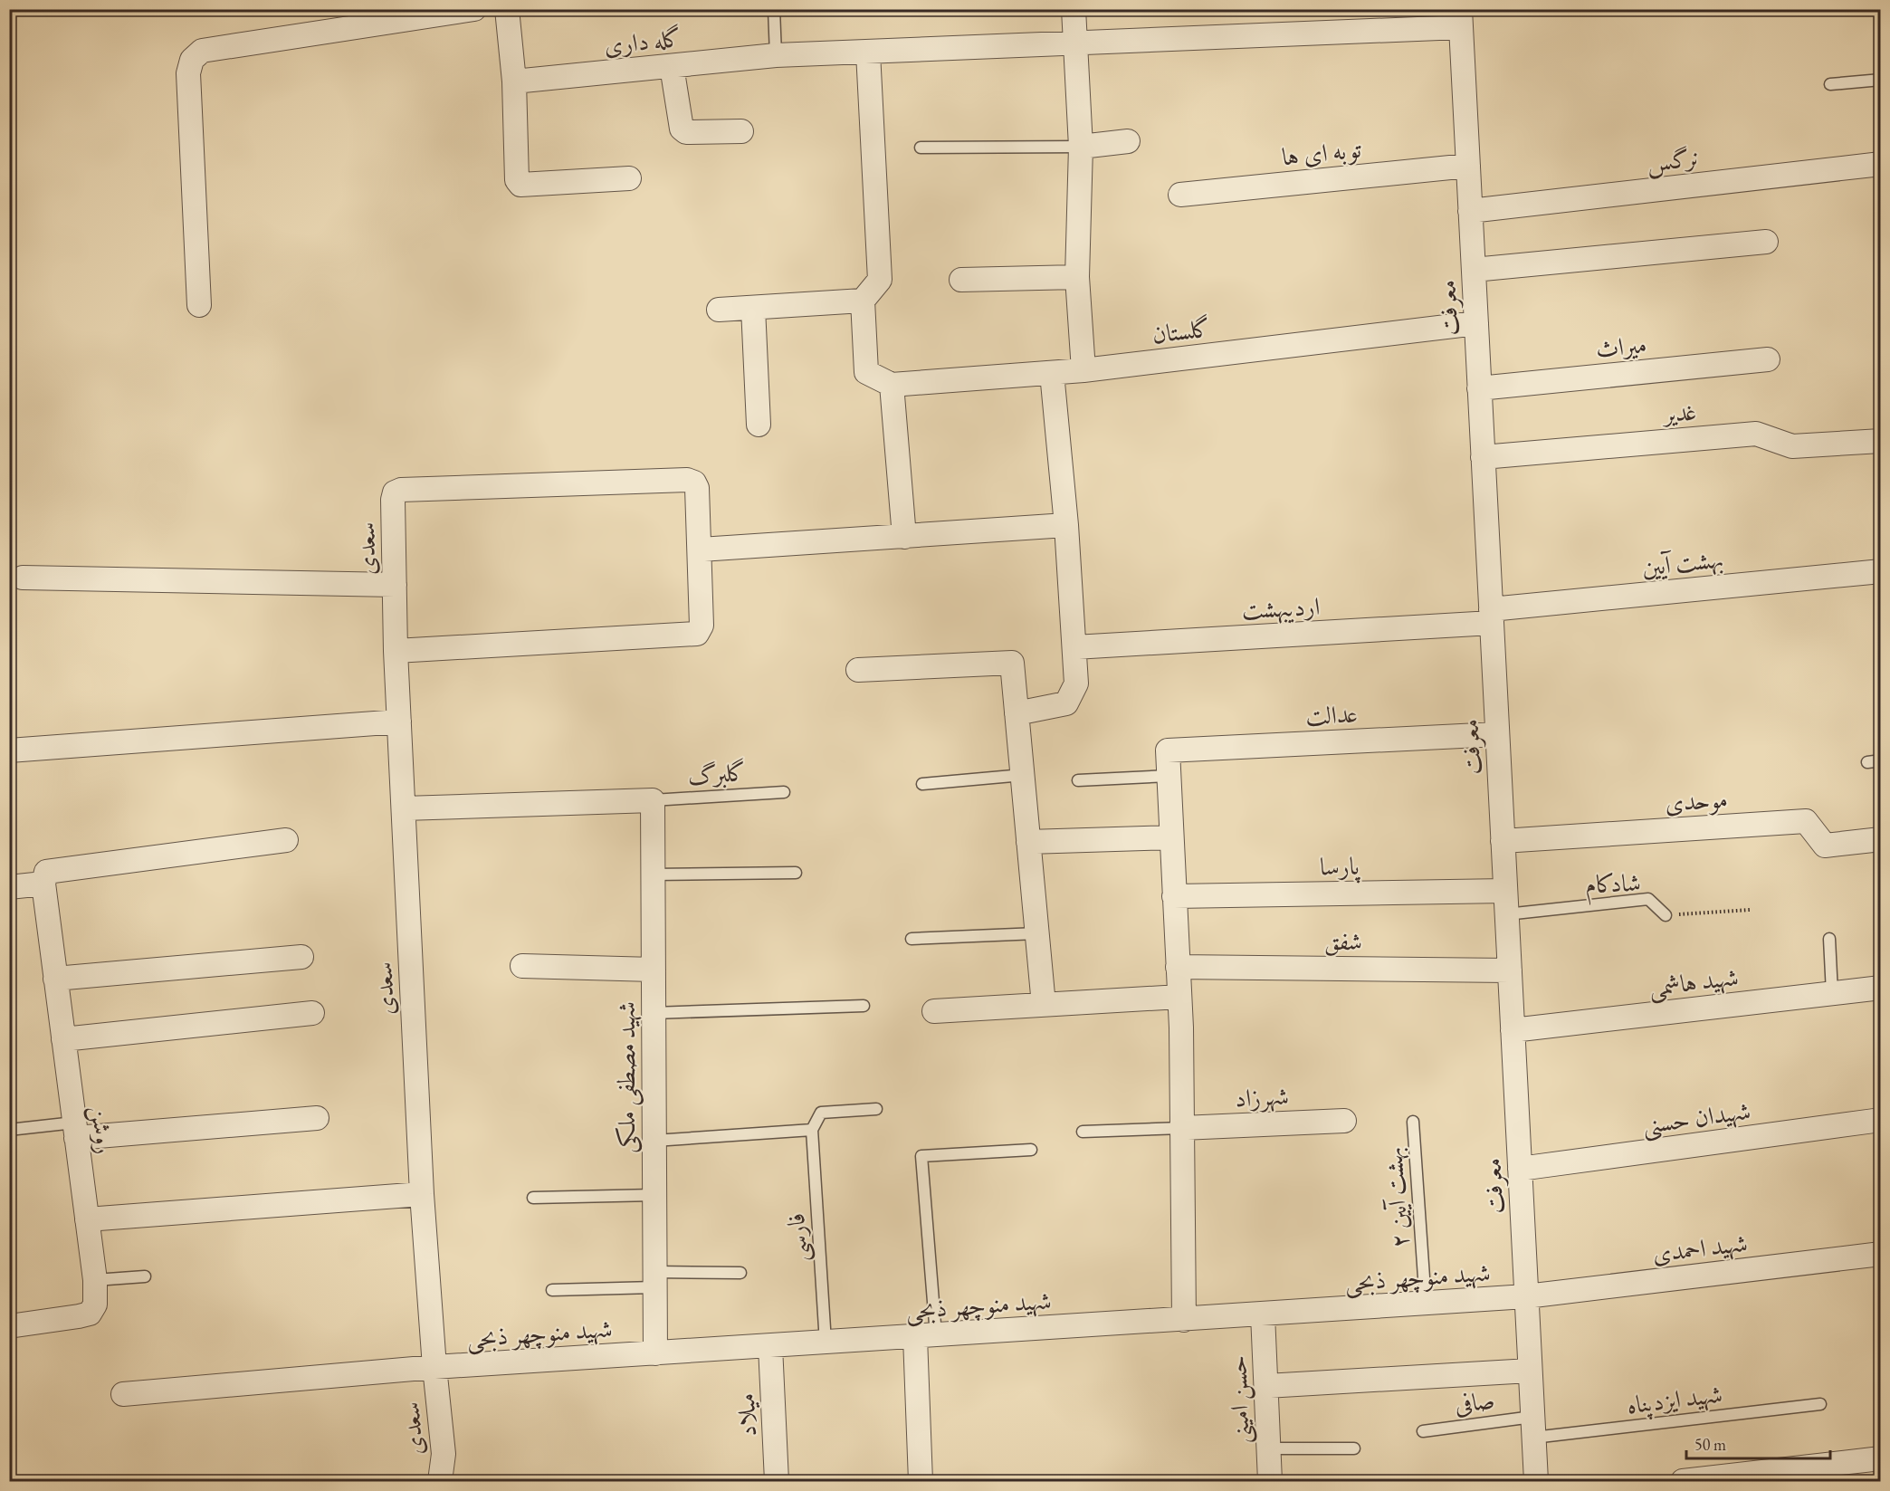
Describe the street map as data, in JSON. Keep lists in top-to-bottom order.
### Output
{
  "streets": {
    "street": [
      "گله داری",
      "توبه ای ها",
      "نرگس",
      "معرفت",
      "گلستان",
      "میراث",
      "غدیر",
      "سعدی",
      "بهشت آیین",
      "اردیبهشت",
      "عدالت",
      "موحدی",
      "پارسا",
      "شفق",
      "شهید هاشمی",
      "شهید مصطفی ملکی",
      "شهرزاد",
      "شهیدان حسنی",
      "روشن",
      "شهید احمدی",
      "شهید منوچهر ذبحی",
      "حسن امینی",
      "میلاد"
    ],
    "lane": [
      "گلبرگ",
      "شادکام",
      "بهشت آیین ۲",
      "فارسی",
      "شهید ایزدپناه",
      "صافی"
    ]
  },
  "crossings": [
    ["گله داری", "معرفت"],
    ["توبه ای ها", "معرفت"],
    ["نرگس", "معرفت"],
    ["معرفت", "گلستان"],
    ["معرفت", "میراث"],
    ["معرفت", "غدیر"],
    ["معرفت", "بهشت آیین"],
    ["معرفت", "اردیبهشت"],
    ["معرفت", "عدالت"],
    ["معرفت", "موحدی"],
    ["معرفت", "پارسا"],
    ["معرفت", "شادکام"],
    ["معرفت", "شفق"],
    ["معرفت", "شهید هاشمی"],
    ["معرفت", "شهیدان حسنی"],
    ["معرفت", "شهید احمدی"],
    ["معرفت", "شهید منوچهر ذبحی"],
    ["معرفت", "شهید ایزدپناه"],
    ["معرفت", "صافی"],
    ["سعدی", "شهید منوچهر ذبحی"],
    ["بهشت آیین", "اردیبهشت"],
    ["گلبرگ", "شهید مصطفی ملکی"],
    ["شهید مصطفی ملکی", "شهید منوچهر ذبحی"],
    ["بهشت آیین ۲", "شهید منوچهر ذبحی"],
    ["فارسی", "شهید منوچهر ذبحی"],
    ["شهید احمدی", "شهید منوچهر ذبحی"],
    ["شهید منوچهر ذبحی", "حسن امینی"],
    ["شهید منوچهر ذبحی", "میلاد"],
    ["شهید ایزدپناه", "صافی"]
  ],
  "scale_bar": "50 m"
}
